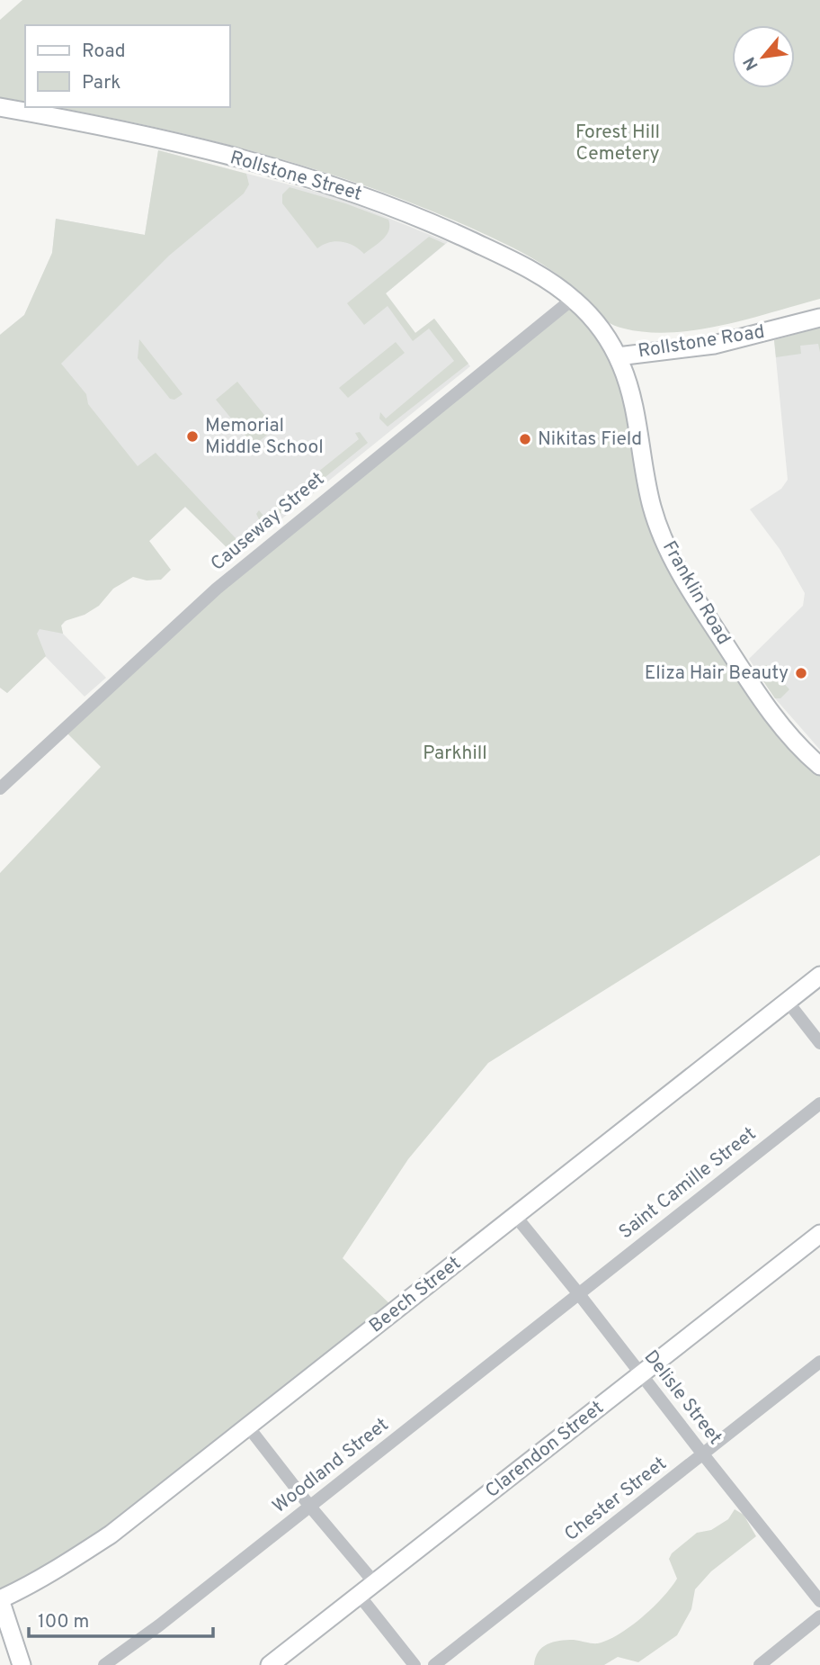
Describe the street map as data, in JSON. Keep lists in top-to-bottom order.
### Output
{
  "streets": {
    "street": [
      "Rollstone Street",
      "Rollstone Road",
      "Causeway Street",
      "Franklin Road",
      "Saint Camille Street",
      "Beech Street",
      "Delisle Street",
      "Clarendon Street",
      "Woodland Street",
      "Chester Street"
    ]
  },
  "crossings": [
    ["Rollstone Street", "Rollstone Road"],
    ["Rollstone Street", "Causeway Street"],
    ["Rollstone Road", "Causeway Street"],
    ["Rollstone Road", "Franklin Road"],
    ["Saint Camille Street", "Delisle Street"],
    ["Saint Camille Street", "Woodland Street"],
    ["Beech Street", "Delisle Street"],
    ["Delisle Street", "Clarendon Street"],
    ["Delisle Street", "Woodland Street"],
    ["Delisle Street", "Chester Street"]
  ],
  "parks": ["Forest Hill Cemetery", "Parkhill"],
  "places": ["Memorial Middle School", "Nikitas Field", "Eliza Hair Beauty"],
  "legend": ["Road", "Park"],
  "scale_bar": "100 m",
  "north": "bottom left"
}
